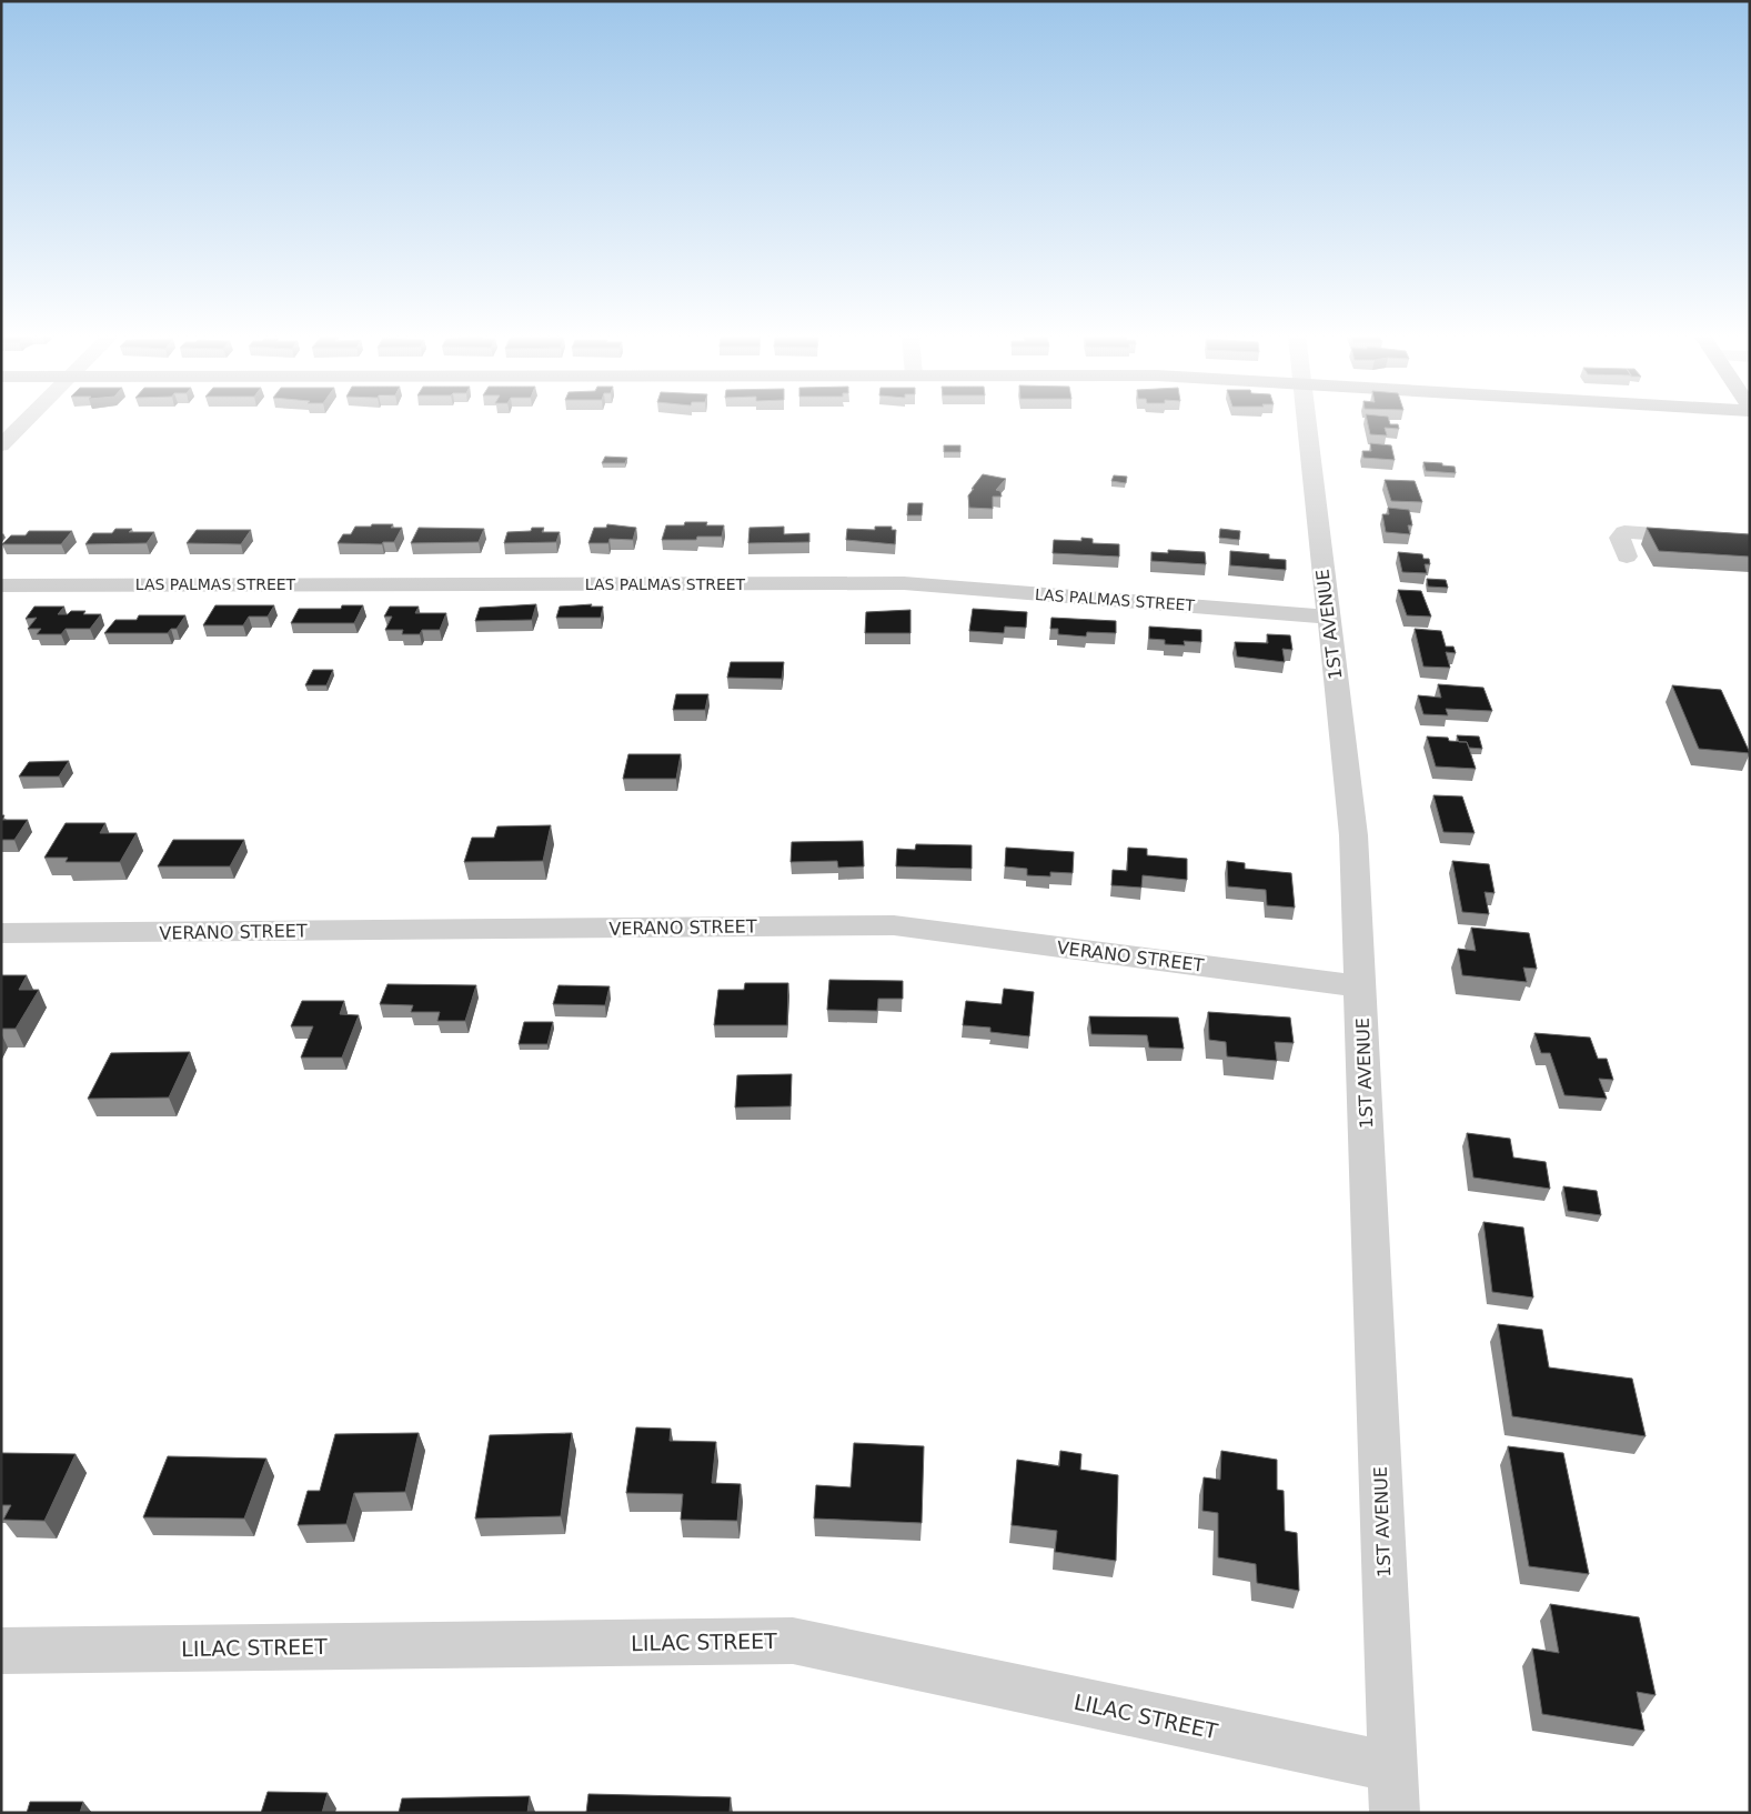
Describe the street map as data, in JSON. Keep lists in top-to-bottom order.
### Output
{
  "streets": {
    "street": [
      "LAS PALMAS STREET",
      "1ST AVENUE",
      "VERANO STREET",
      "LILAC STREET"
    ]
  },
  "crossings": [
    ["LAS PALMAS STREET", "1ST AVENUE"],
    ["1ST AVENUE", "VERANO STREET"],
    ["1ST AVENUE", "LILAC STREET"]
  ]
}
